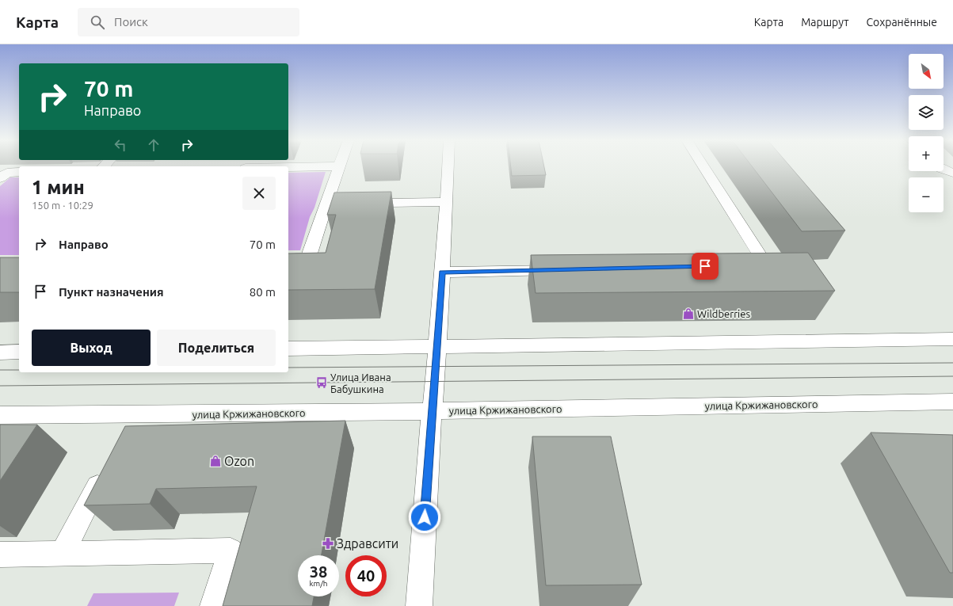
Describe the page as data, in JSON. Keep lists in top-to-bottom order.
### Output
{
  "streets": {
    "street": ["улица Кржижановского"]
  },
  "places": {
    "shop": ["Wildberries", "Ozon"],
    "bus stop": ["Улица Ивана Бабушкина"],
    "pharmacy": ["Здравсити"]
  },
  "north": "bottom right",
  "page": {
    "header": "Карта",
    "search": "Поиск",
    "nav": ["Карта", "Маршрут", "Сохранённые"],
    "map_buttons": ["+", "−"],
    "turn": ["70 m", "Направо"],
    "heading": ["1 мин", "150 m · 10:29"],
    "list": [
      {
        "name": "Направо",
        "value": "70 m"
      },
      {
        "name": "Пункт назначения",
        "value": "80 m"
      }
    ],
    "buttons": ["Выход", "Поделиться"],
    "speed": "38 km/h",
    "limit": "40"
  }
}
